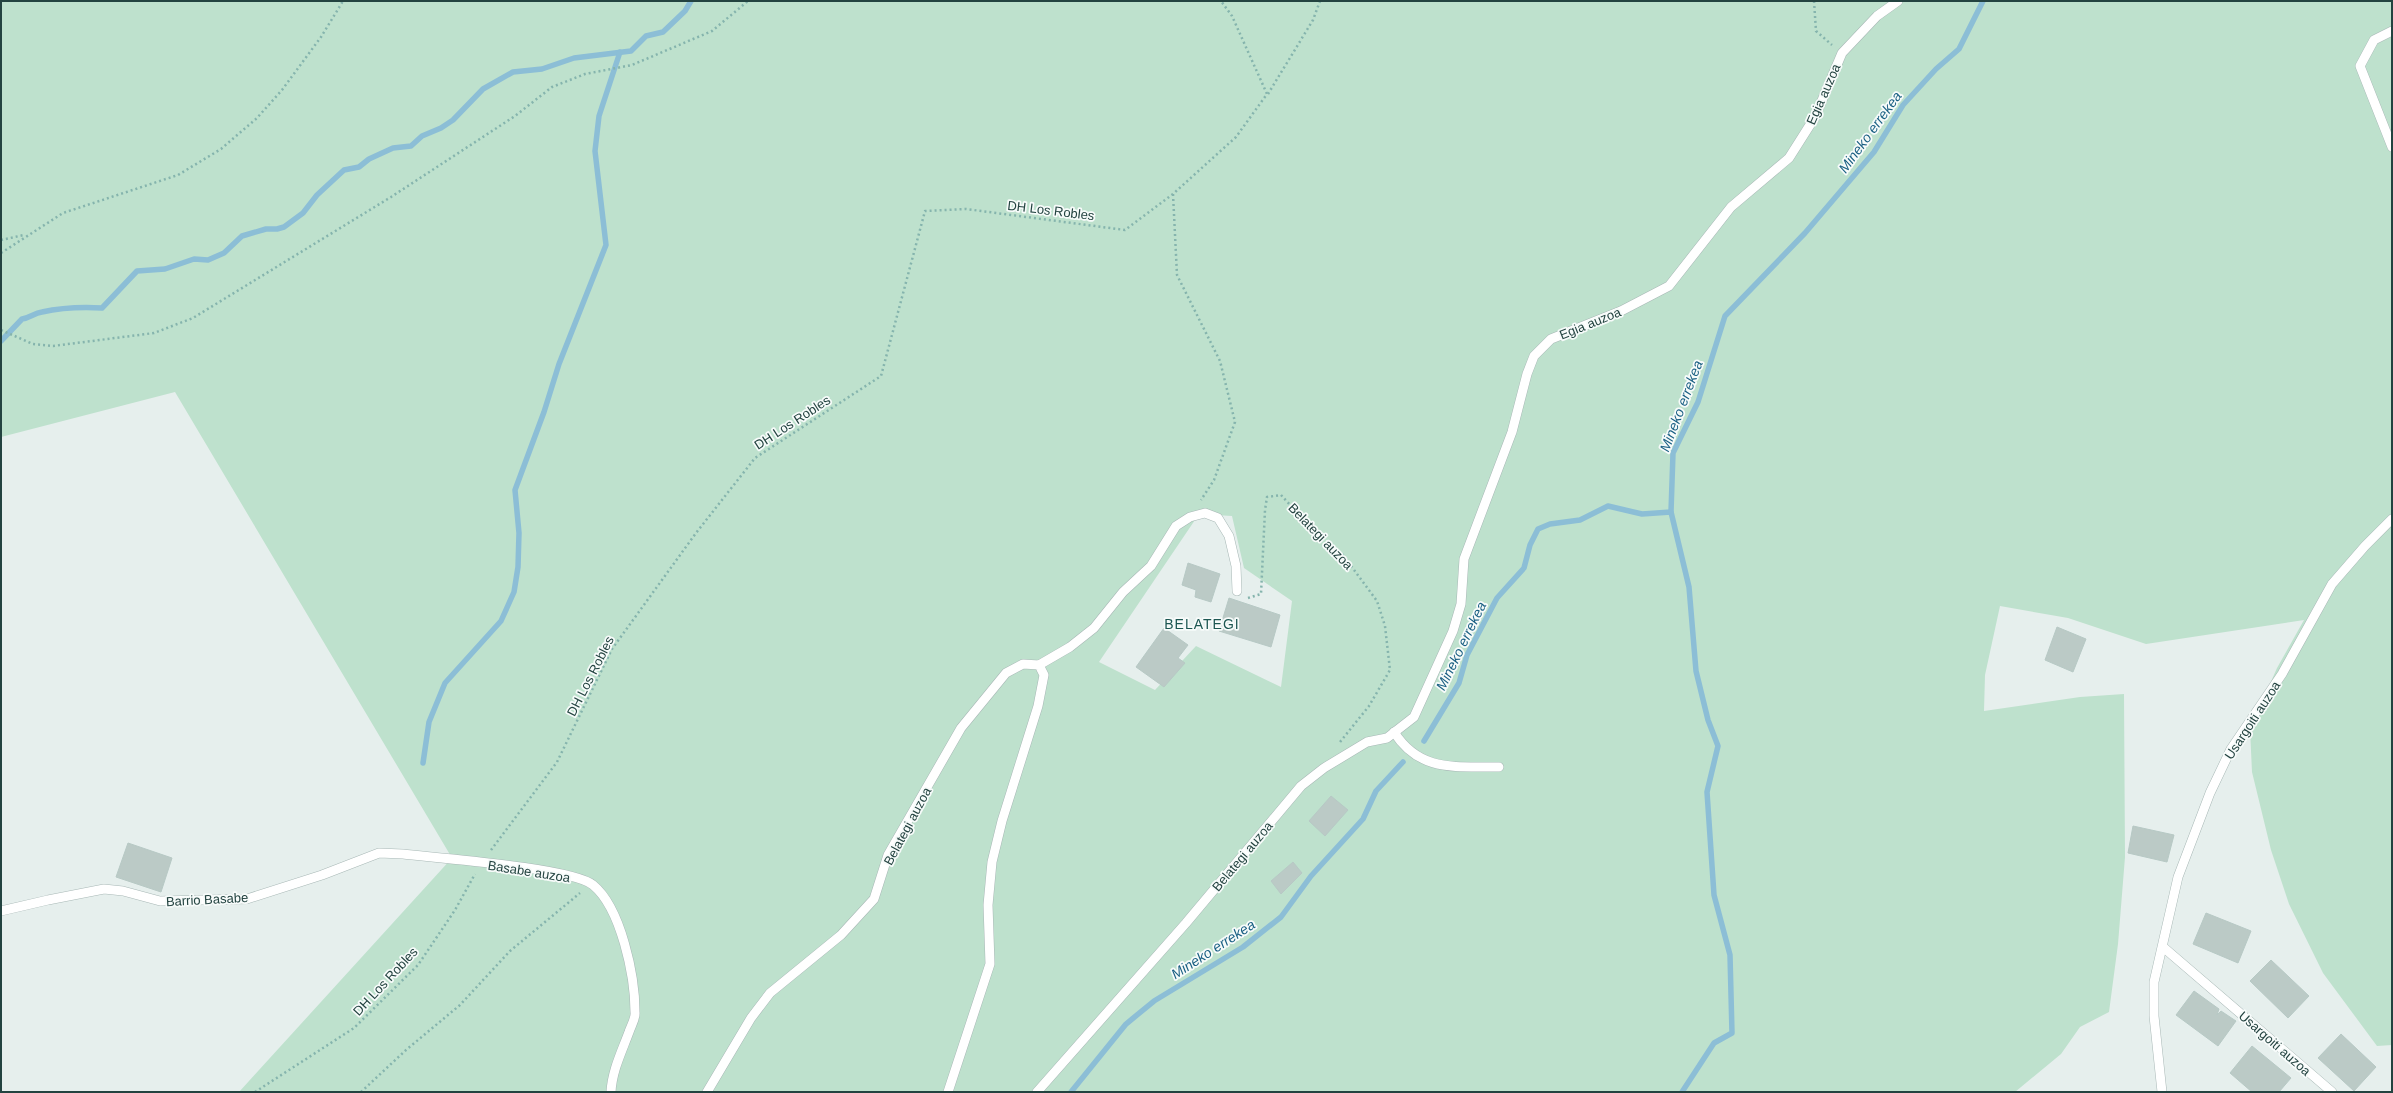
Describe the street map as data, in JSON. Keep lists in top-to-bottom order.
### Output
{
  "streets": {
    "lane": [
      "Egia auzoa",
      "Belategi auzoa",
      "Usargoiti auzoa",
      "Basabe auzoa",
      "Barrio Basabe"
    ],
    "path": ["DH Los Robles"]
  },
  "crossings": [
    ["Egia auzoa", "Belategi auzoa"],
    ["DH Los Robles", "Basabe auzoa"],
    ["DH Los Robles", "Barrio Basabe"],
    ["Basabe auzoa", "Barrio Basabe"]
  ],
  "districts": ["BELATEGI"],
  "water": ["Mineko errekea"]
}
